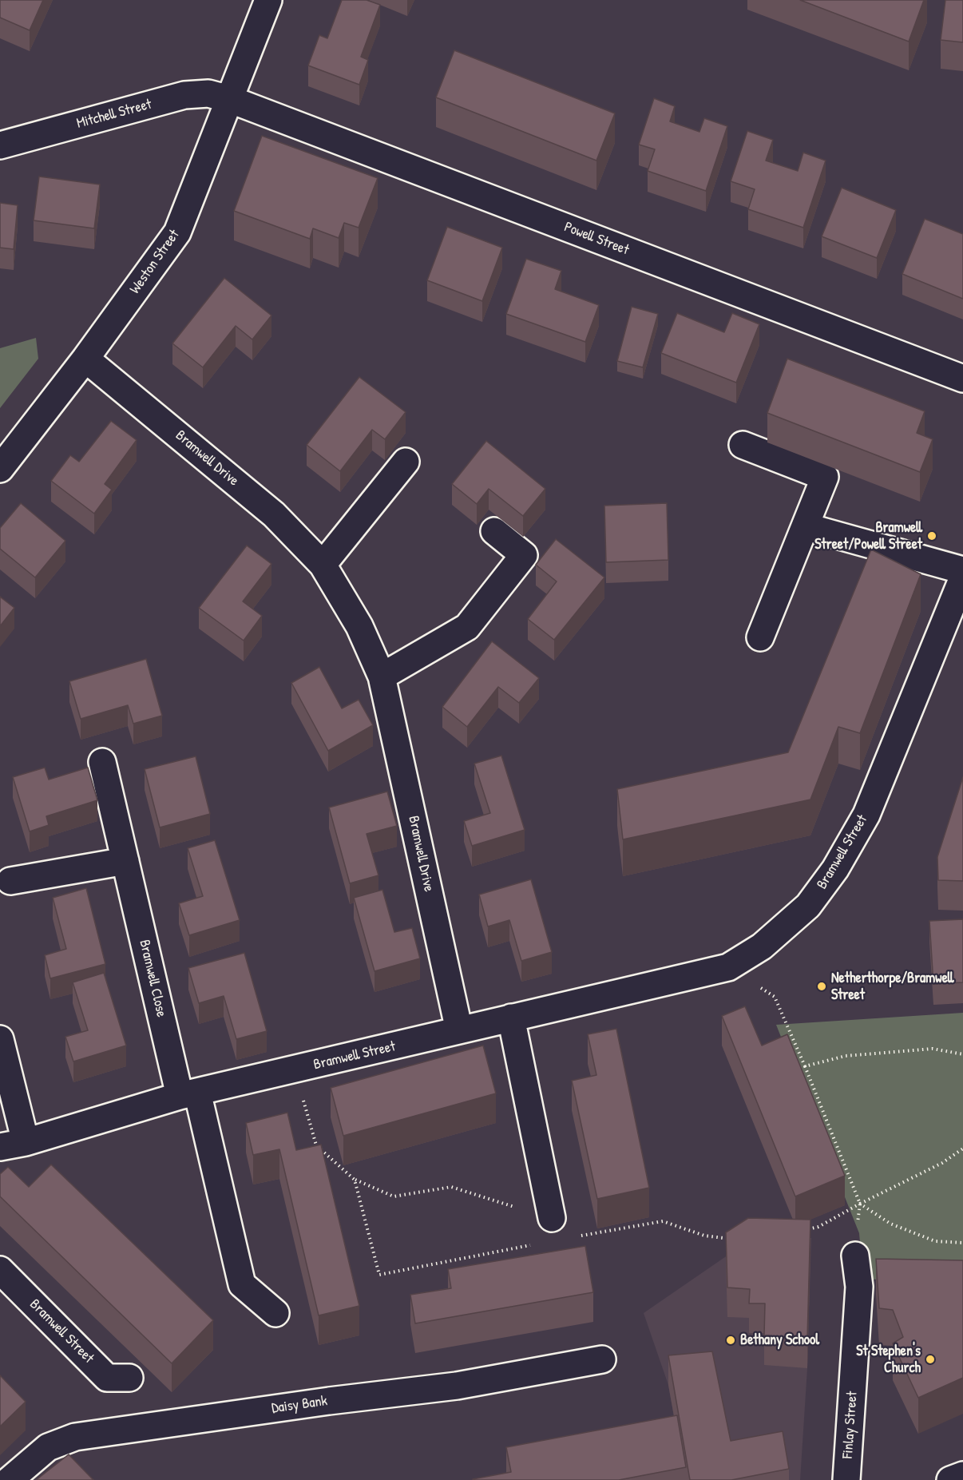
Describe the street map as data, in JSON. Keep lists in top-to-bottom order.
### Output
{
  "streets": {
    "street": [
      "Mitchell Street",
      "Powell Street",
      "Weston Street",
      "Bramwell Drive",
      "Bramwell Street",
      "Bramwell Close",
      "Daisy Bank",
      "Finlay Street"
    ]
  },
  "crossings": [
    ["Mitchell Street", "Powell Street"],
    ["Mitchell Street", "Weston Street"],
    ["Powell Street", "Weston Street"],
    ["Weston Street", "Bramwell Drive"],
    ["Bramwell Drive", "Bramwell Street"],
    ["Bramwell Street", "Bramwell Close"]
  ],
  "places": [
    "Bramwell Street/Powell Street",
    "Netherthorpe/Bramwell Street",
    "Bethany School",
    "St Stephen's Church"
  ]
}
